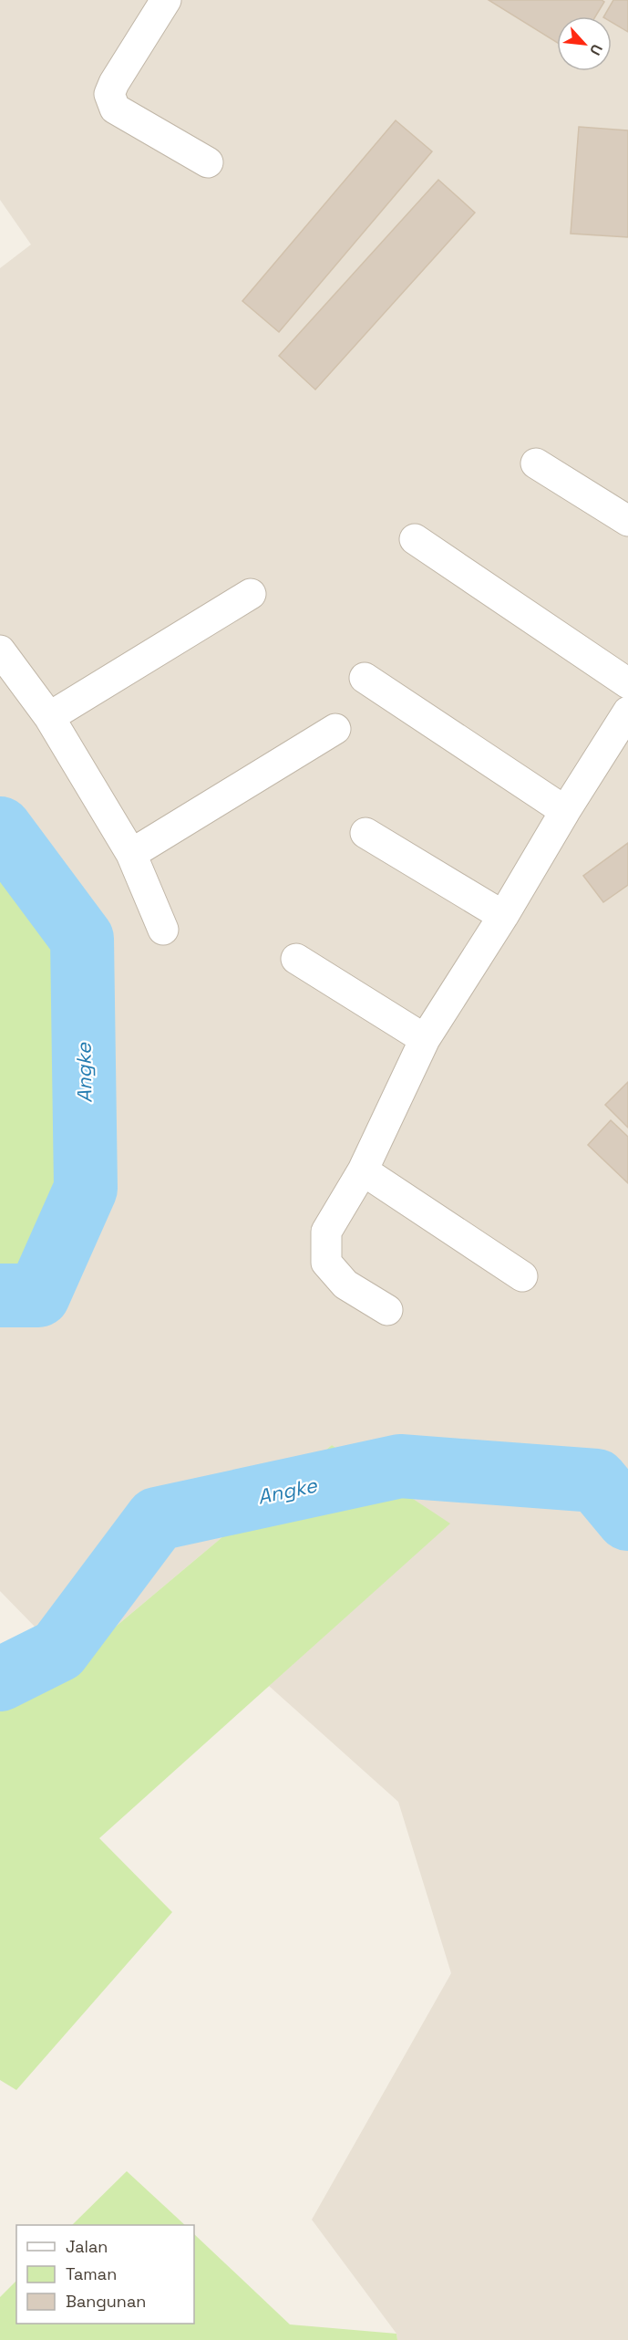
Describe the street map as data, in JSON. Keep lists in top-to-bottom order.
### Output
{
  "water": ["Angke"],
  "legend": ["Jalan", "Taman", "Bangunan"],
  "north": "bottom right"
}
